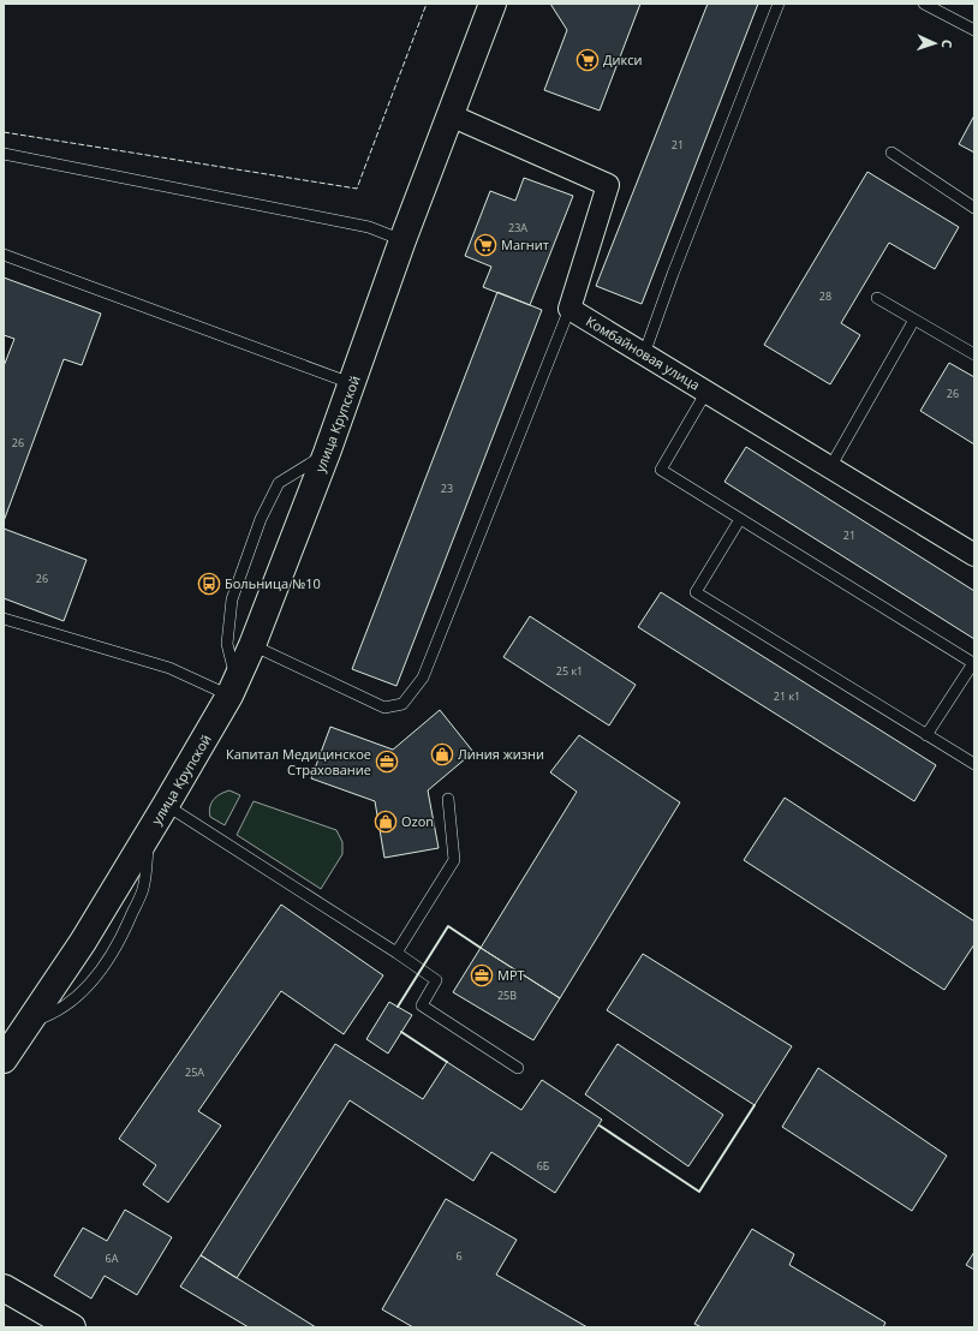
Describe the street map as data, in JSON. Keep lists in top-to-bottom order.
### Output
{
  "streets": {
    "street": ["Комбайновая улица", "улица Крупской"]
  },
  "places": {
    "supermarket": ["Дикси", "Магнит"],
    "bus stop": ["Больница №10"],
    "shop": ["Линия жизни", "Ozon"],
    "office": ["Капитал Медицинское Страхование", "МРТ"]
  },
  "house_numbers": [
    "21",
    "23А",
    "28",
    "26",
    "26",
    "23",
    "21",
    "26",
    "25 к1",
    "21 к1",
    "25В",
    "25А",
    "6Б",
    "6",
    "6А"
  ],
  "north": "right"
}
